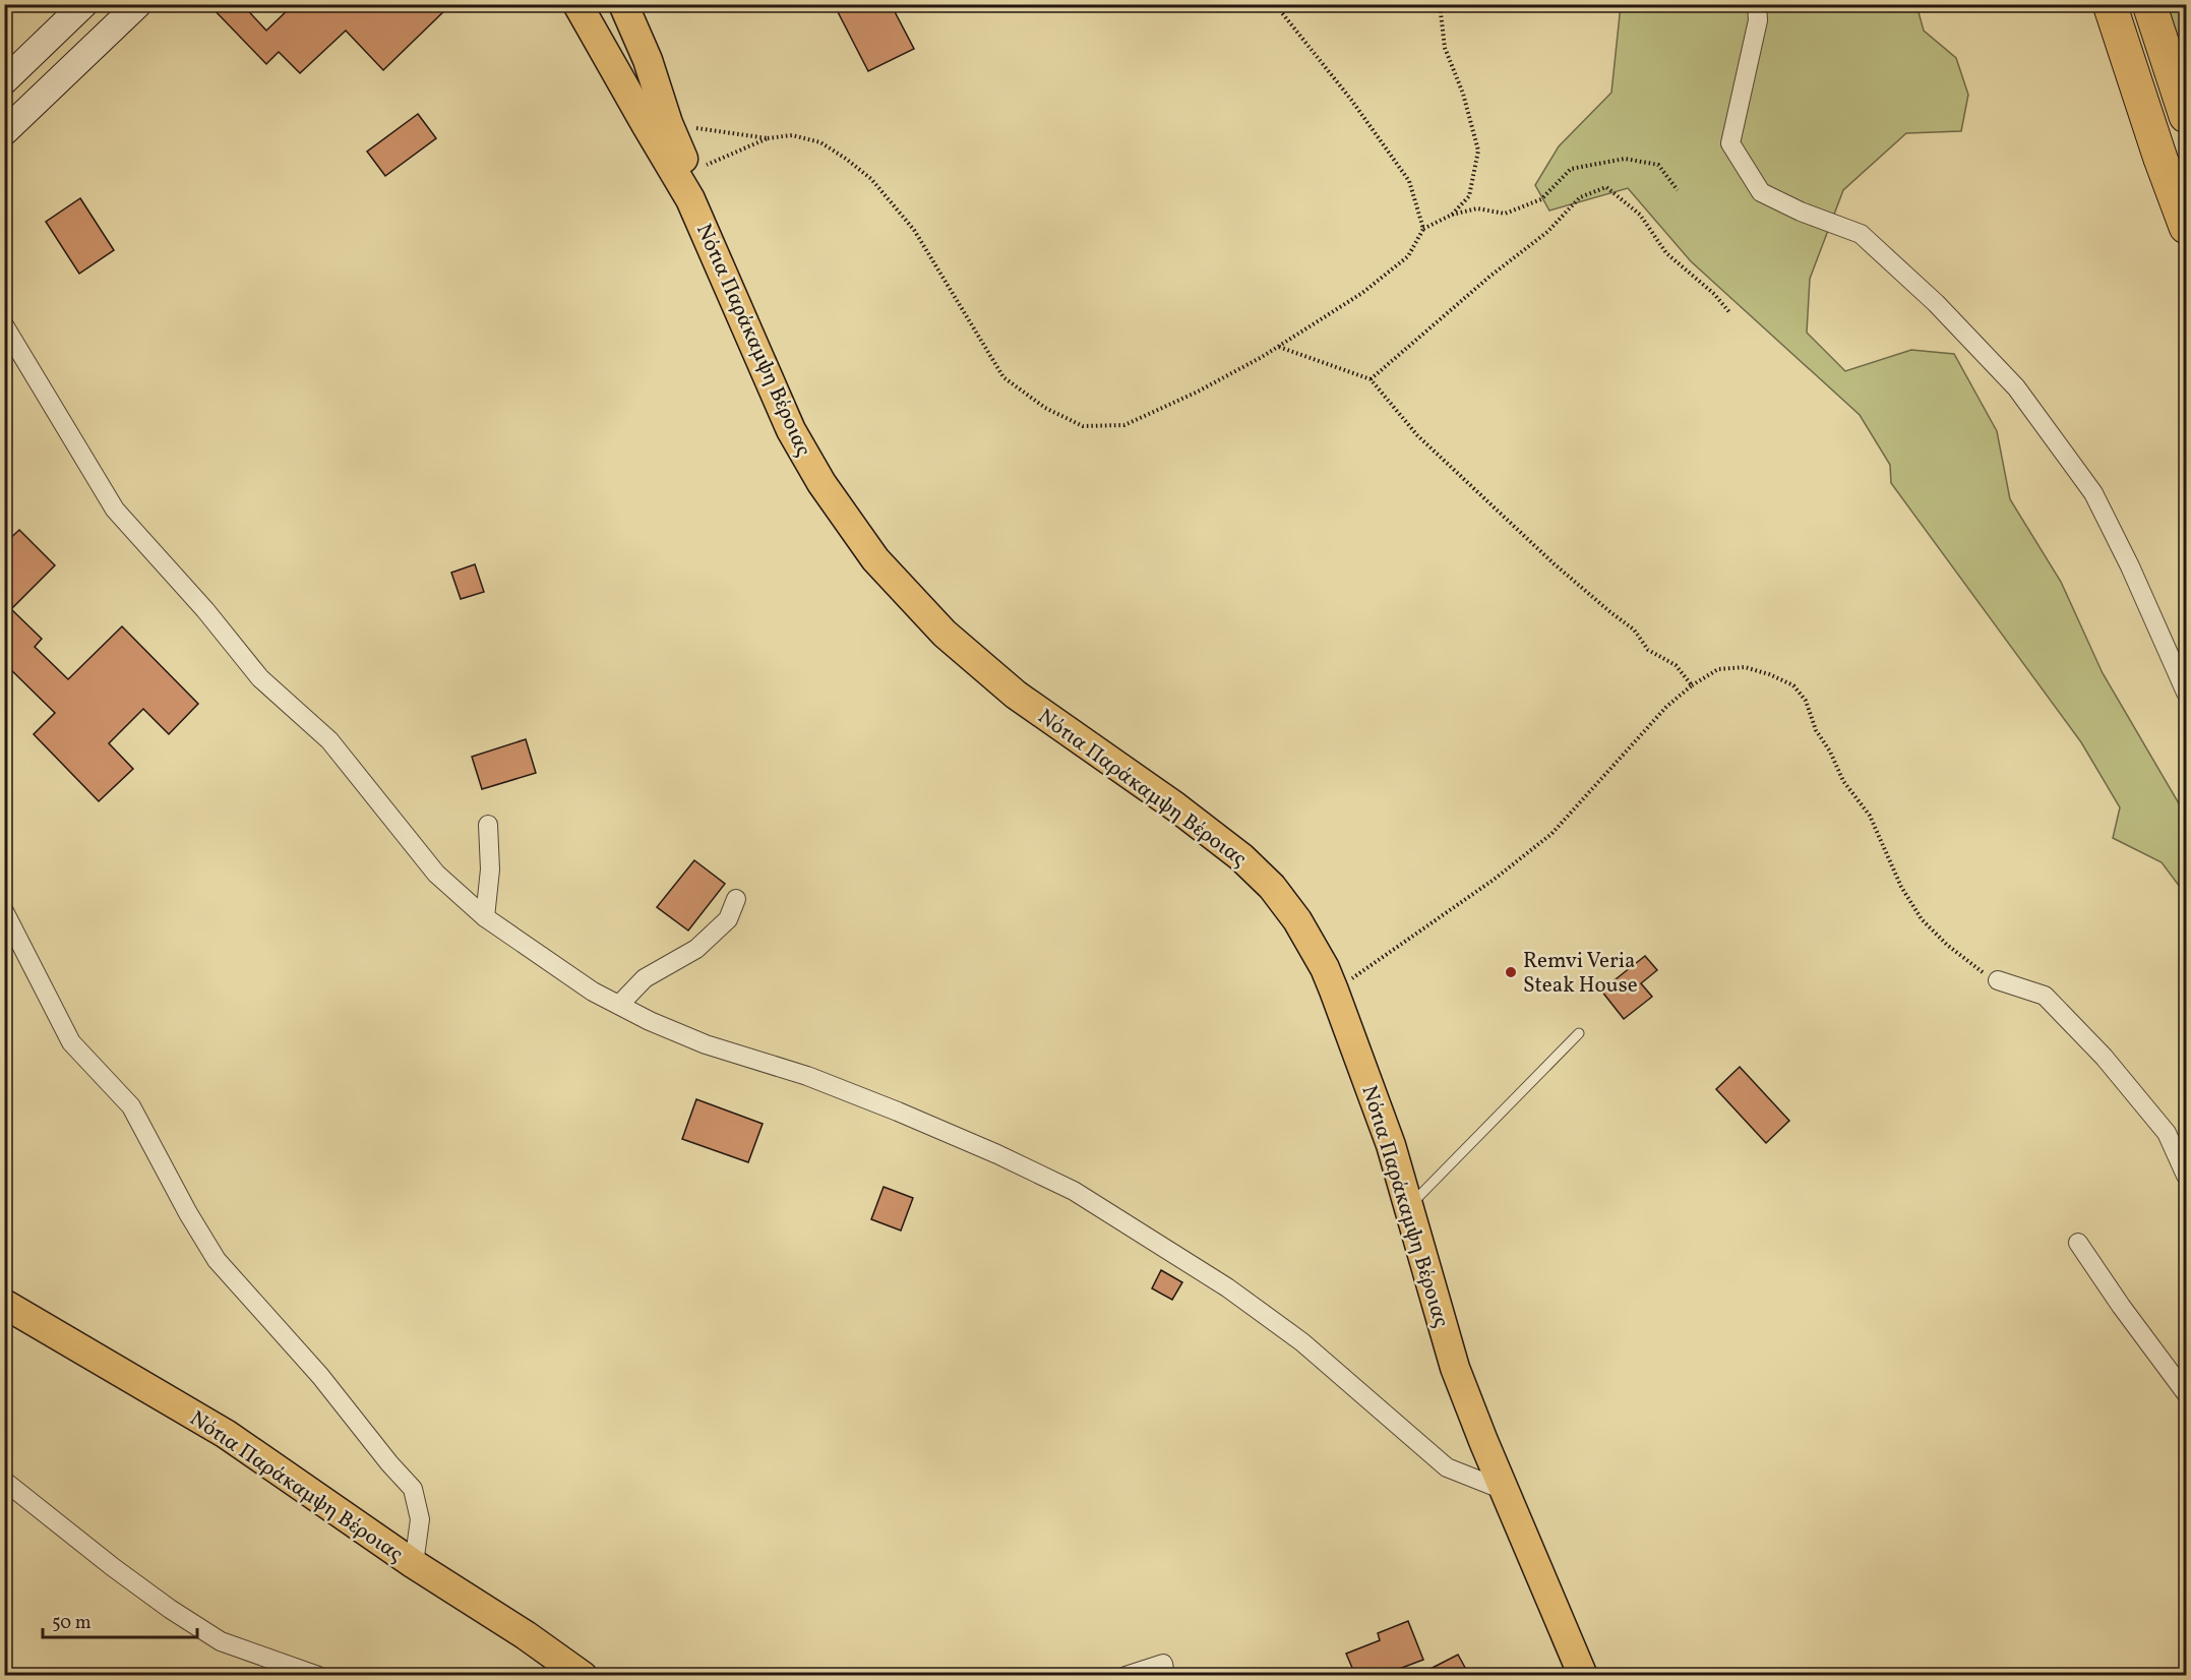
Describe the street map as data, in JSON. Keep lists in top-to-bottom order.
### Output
{
  "streets": {
    "main road": ["Νότια Παράκαμψη Βέροιας"]
  },
  "places": ["Remvi Veria Steak House"],
  "scale_bar": "50 m"
}
